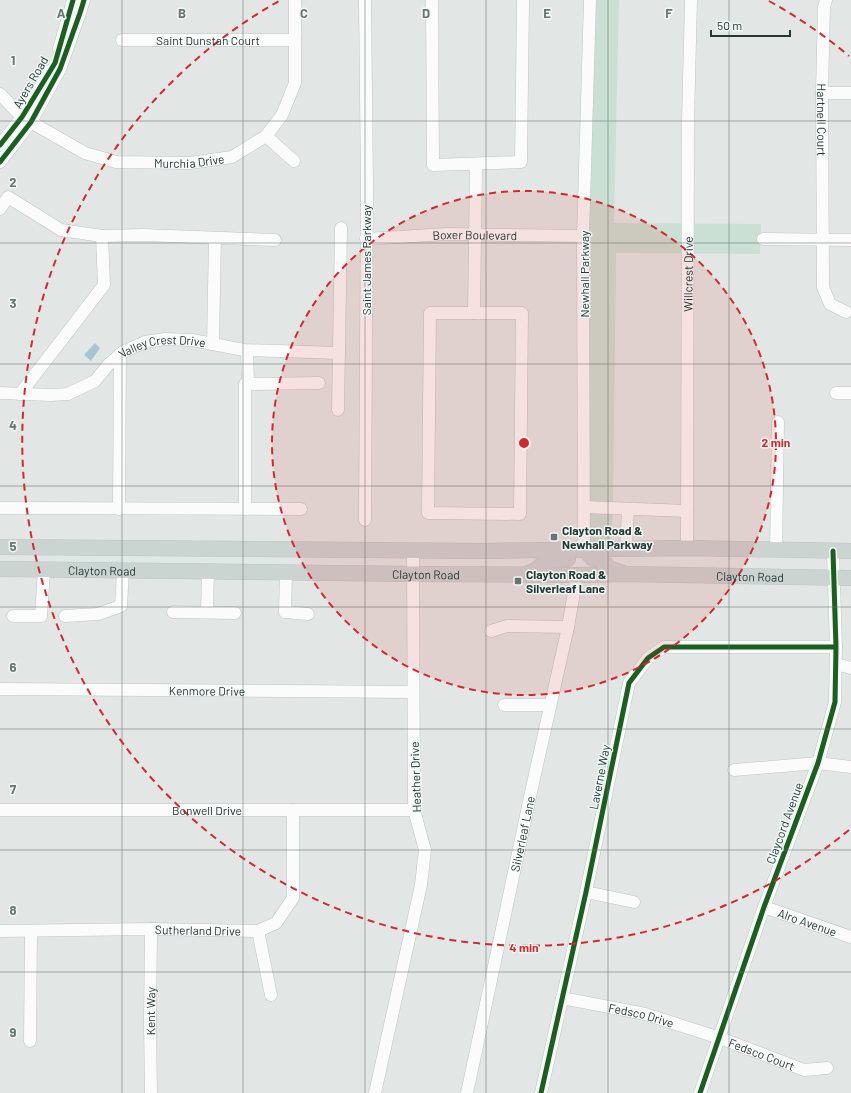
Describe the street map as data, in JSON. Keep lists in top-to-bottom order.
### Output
{
  "streets": {
    "main road": ["Clayton Road"],
    "street": [
      "Saint Dunstan Court",
      "Ayers Road",
      "Hartnell Court",
      "Murchia Drive",
      "Boxer Boulevard",
      "Saint James Parkway",
      "Newhall Parkway",
      "Willcrest Drive",
      "Valley Crest Drive",
      "Kenmore Drive",
      "Heather Drive",
      "Laverne Way",
      "Bonwell Drive",
      "Claycord Avenue",
      "Silverleaf Lane",
      "Alro Avenue",
      "Sutherland Drive",
      "Kent Way",
      "Fedsco Drive",
      "Fedsco Court"
    ]
  },
  "crossings": [
    ["Saint Dunstan Court", "Murchia Drive"],
    ["Ayers Road", "Murchia Drive"],
    ["Boxer Boulevard", "Saint James Parkway"],
    ["Boxer Boulevard", "Newhall Parkway"],
    ["Newhall Parkway", "Clayton Road"],
    ["Willcrest Drive", "Clayton Road"],
    ["Clayton Road", "Heather Drive"],
    ["Clayton Road", "Claycord Avenue"],
    ["Clayton Road", "Silverleaf Lane"],
    ["Kenmore Drive", "Heather Drive"],
    ["Heather Drive", "Bonwell Drive"],
    ["Laverne Way", "Claycord Avenue"],
    ["Laverne Way", "Fedsco Drive"],
    ["Bonwell Drive", "Sutherland Drive"],
    ["Claycord Avenue", "Alro Avenue"],
    ["Claycord Avenue", "Fedsco Drive"],
    ["Claycord Avenue", "Fedsco Court"],
    ["Sutherland Drive", "Kent Way"],
    ["Fedsco Drive", "Fedsco Court"]
  ],
  "places": {
    "transit": ["Clayton Road & Newhall Parkway", "Clayton Road & Silverleaf Lane"]
  },
  "scale_bar": "50 m",
  "grid": {
    "columns": [
      "A",
      "B",
      "C",
      "D",
      "E",
      "F"
    ],
    "rows": [
      "1",
      "2",
      "3",
      "4",
      "5",
      "6",
      "7",
      "8",
      "9"
    ]
  },
  "rings": ["2 min", "4 min"]
}
